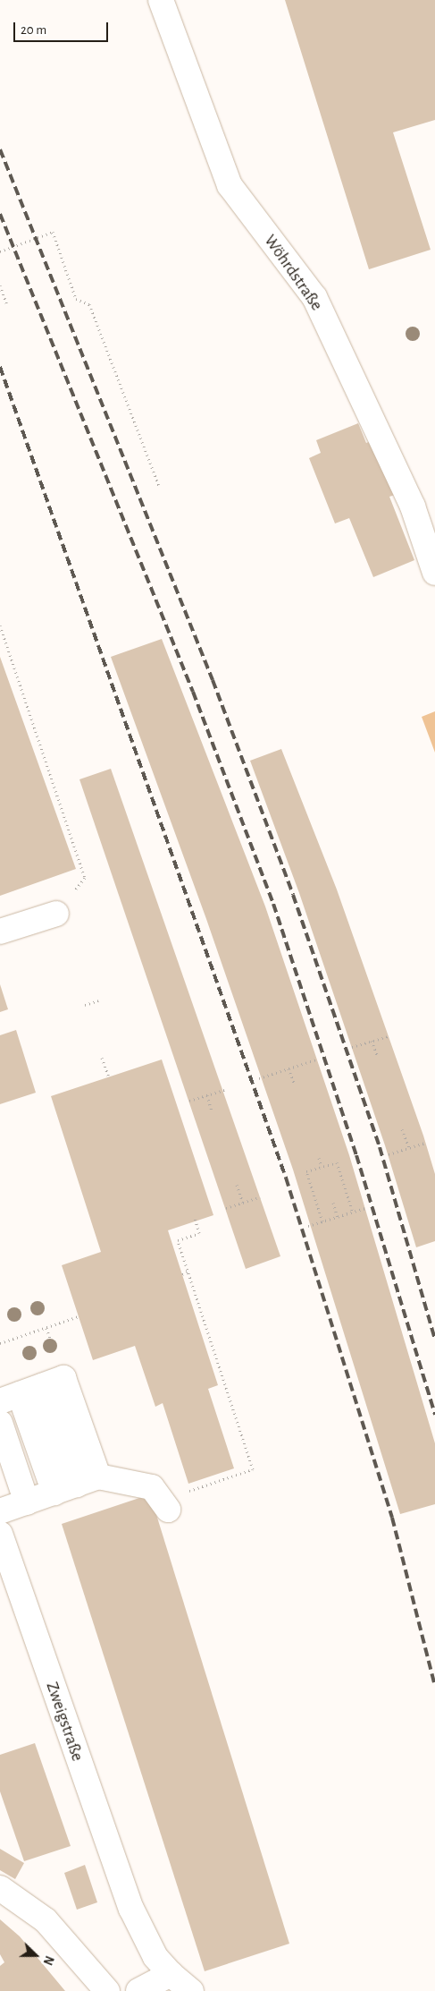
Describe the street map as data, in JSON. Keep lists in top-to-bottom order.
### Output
{
  "streets": {
    "street": ["Wöhrdstraße", "Zweigstraße"]
  },
  "scale_bar": "20 m",
  "north": "right"
}
